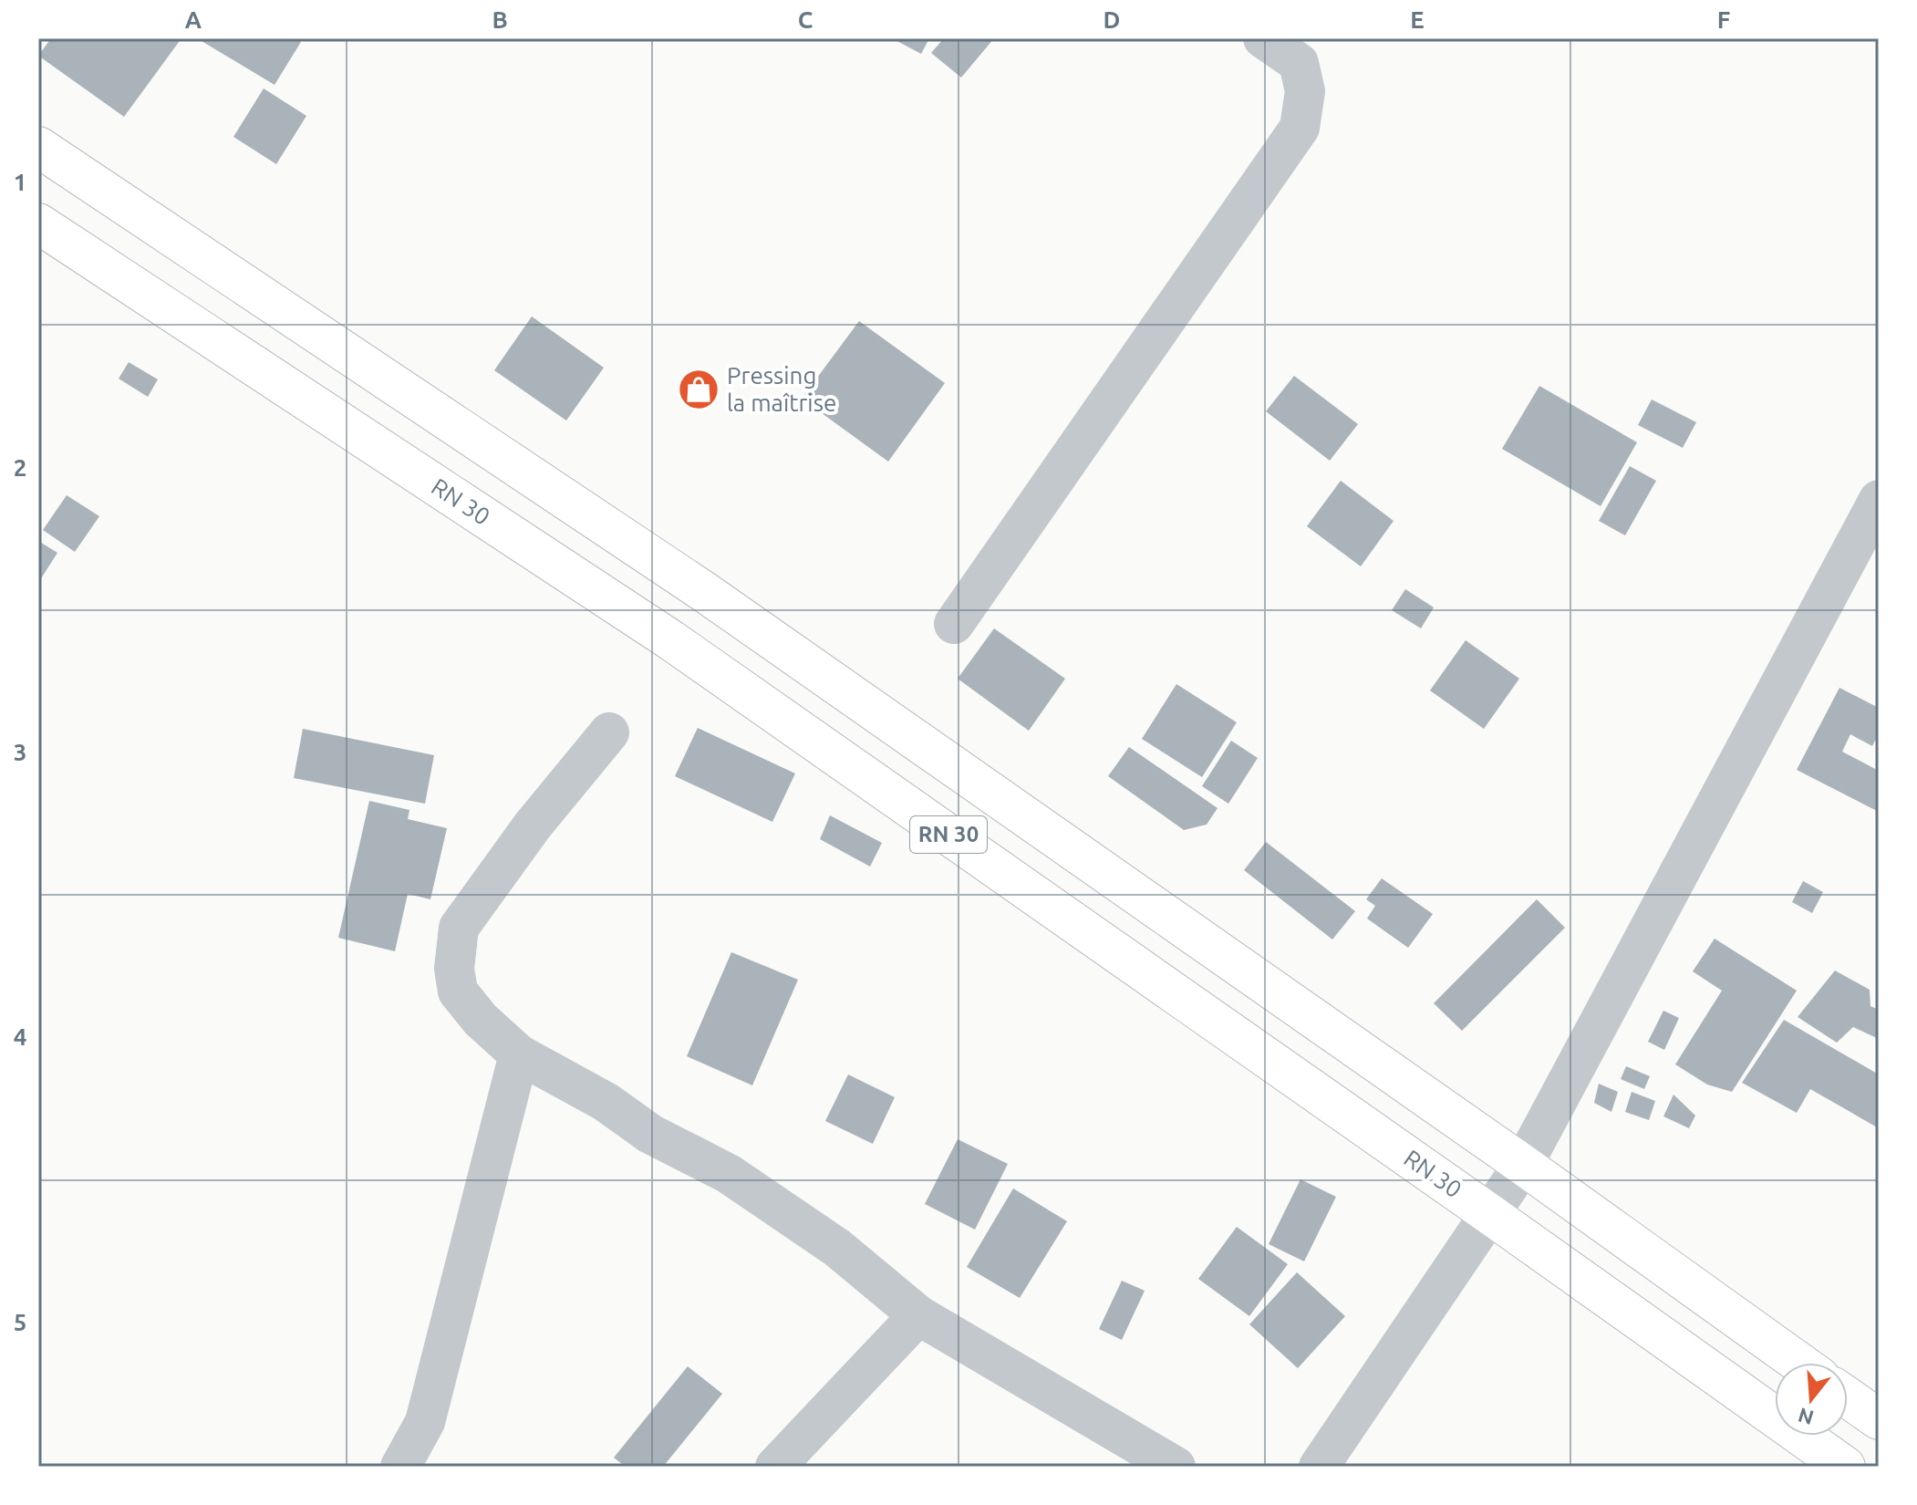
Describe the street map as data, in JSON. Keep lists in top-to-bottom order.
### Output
{
  "streets": {
    "main road": ["RN 30"]
  },
  "places": {
    "shop": ["Pressing la maîtrise"]
  },
  "north": "bottom",
  "grid": {
    "columns": [
      "A",
      "B",
      "C",
      "D",
      "E",
      "F"
    ],
    "rows": [
      "1",
      "2",
      "3",
      "4",
      "5"
    ]
  }
}
